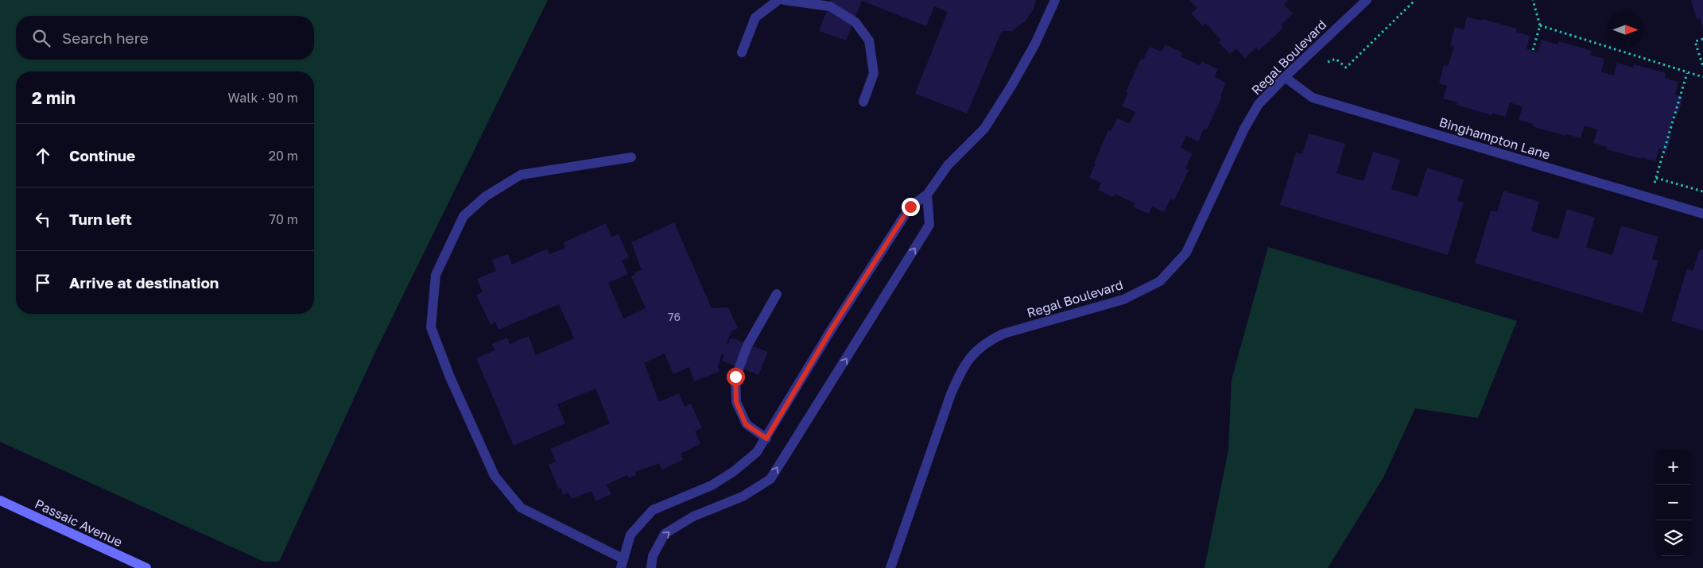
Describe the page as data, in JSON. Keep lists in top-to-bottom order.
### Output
{
  "streets": {
    "main road": ["Passaic Avenue"],
    "street": ["Regal Boulevard", "Binghampton Lane"]
  },
  "crossings": [
    ["Regal Boulevard", "Binghampton Lane"]
  ],
  "house_numbers": ["76"],
  "north": "right",
  "page": {
    "search": "Search here",
    "heading": ["2 min", "Walk · 90 m"],
    "list": [
      ["Continue", "20 m"],
      ["Turn left", "70 m"],
      "Arrive at destination"
    ],
    "map_buttons": ["+", "−"]
  }
}
